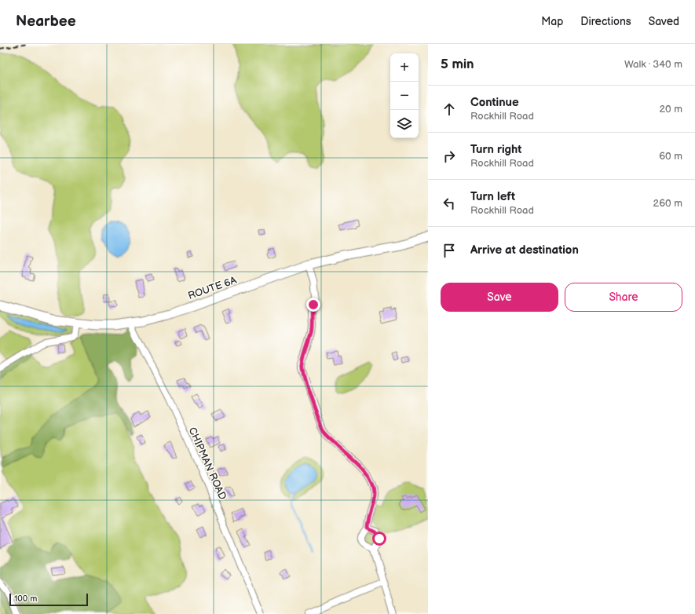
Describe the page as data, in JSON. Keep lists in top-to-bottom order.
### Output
{
  "streets": {
    "main road": ["ROUTE 6A"],
    "street": ["CHIPMAN ROAD"]
  },
  "crossings": [
    ["ROUTE 6A", "CHIPMAN ROAD"]
  ],
  "scale_bar": "100 m",
  "page": {
    "header": "Nearbee",
    "nav": ["Map", "Directions", "Saved"],
    "heading": ["5 min", "Walk · 340 m"],
    "map_buttons": ["+", "−"],
    "list": [
      ["Continue", "Rockhill Road", "20 m"],
      ["Turn right", "Rockhill Road", "60 m"],
      ["Turn left", "Rockhill Road", "260 m"],
      "Arrive at destination"
    ],
    "buttons": ["Save", "Share"],
    "scale": "100 m"
  }
}
